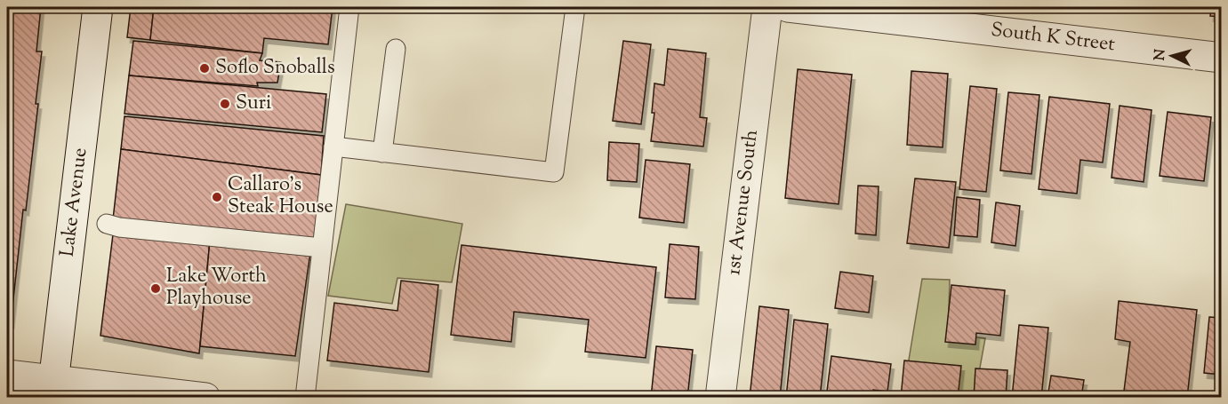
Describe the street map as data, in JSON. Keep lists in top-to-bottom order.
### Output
{
  "streets": {
    "street": ["South K Street", "Lake Avenue", "1st Avenue South"]
  },
  "places": [
    "Soflo Snoballs",
    "Suri",
    "Callaro's Steak House",
    "Lake Worth Playhouse"
  ],
  "north": "left"
}
